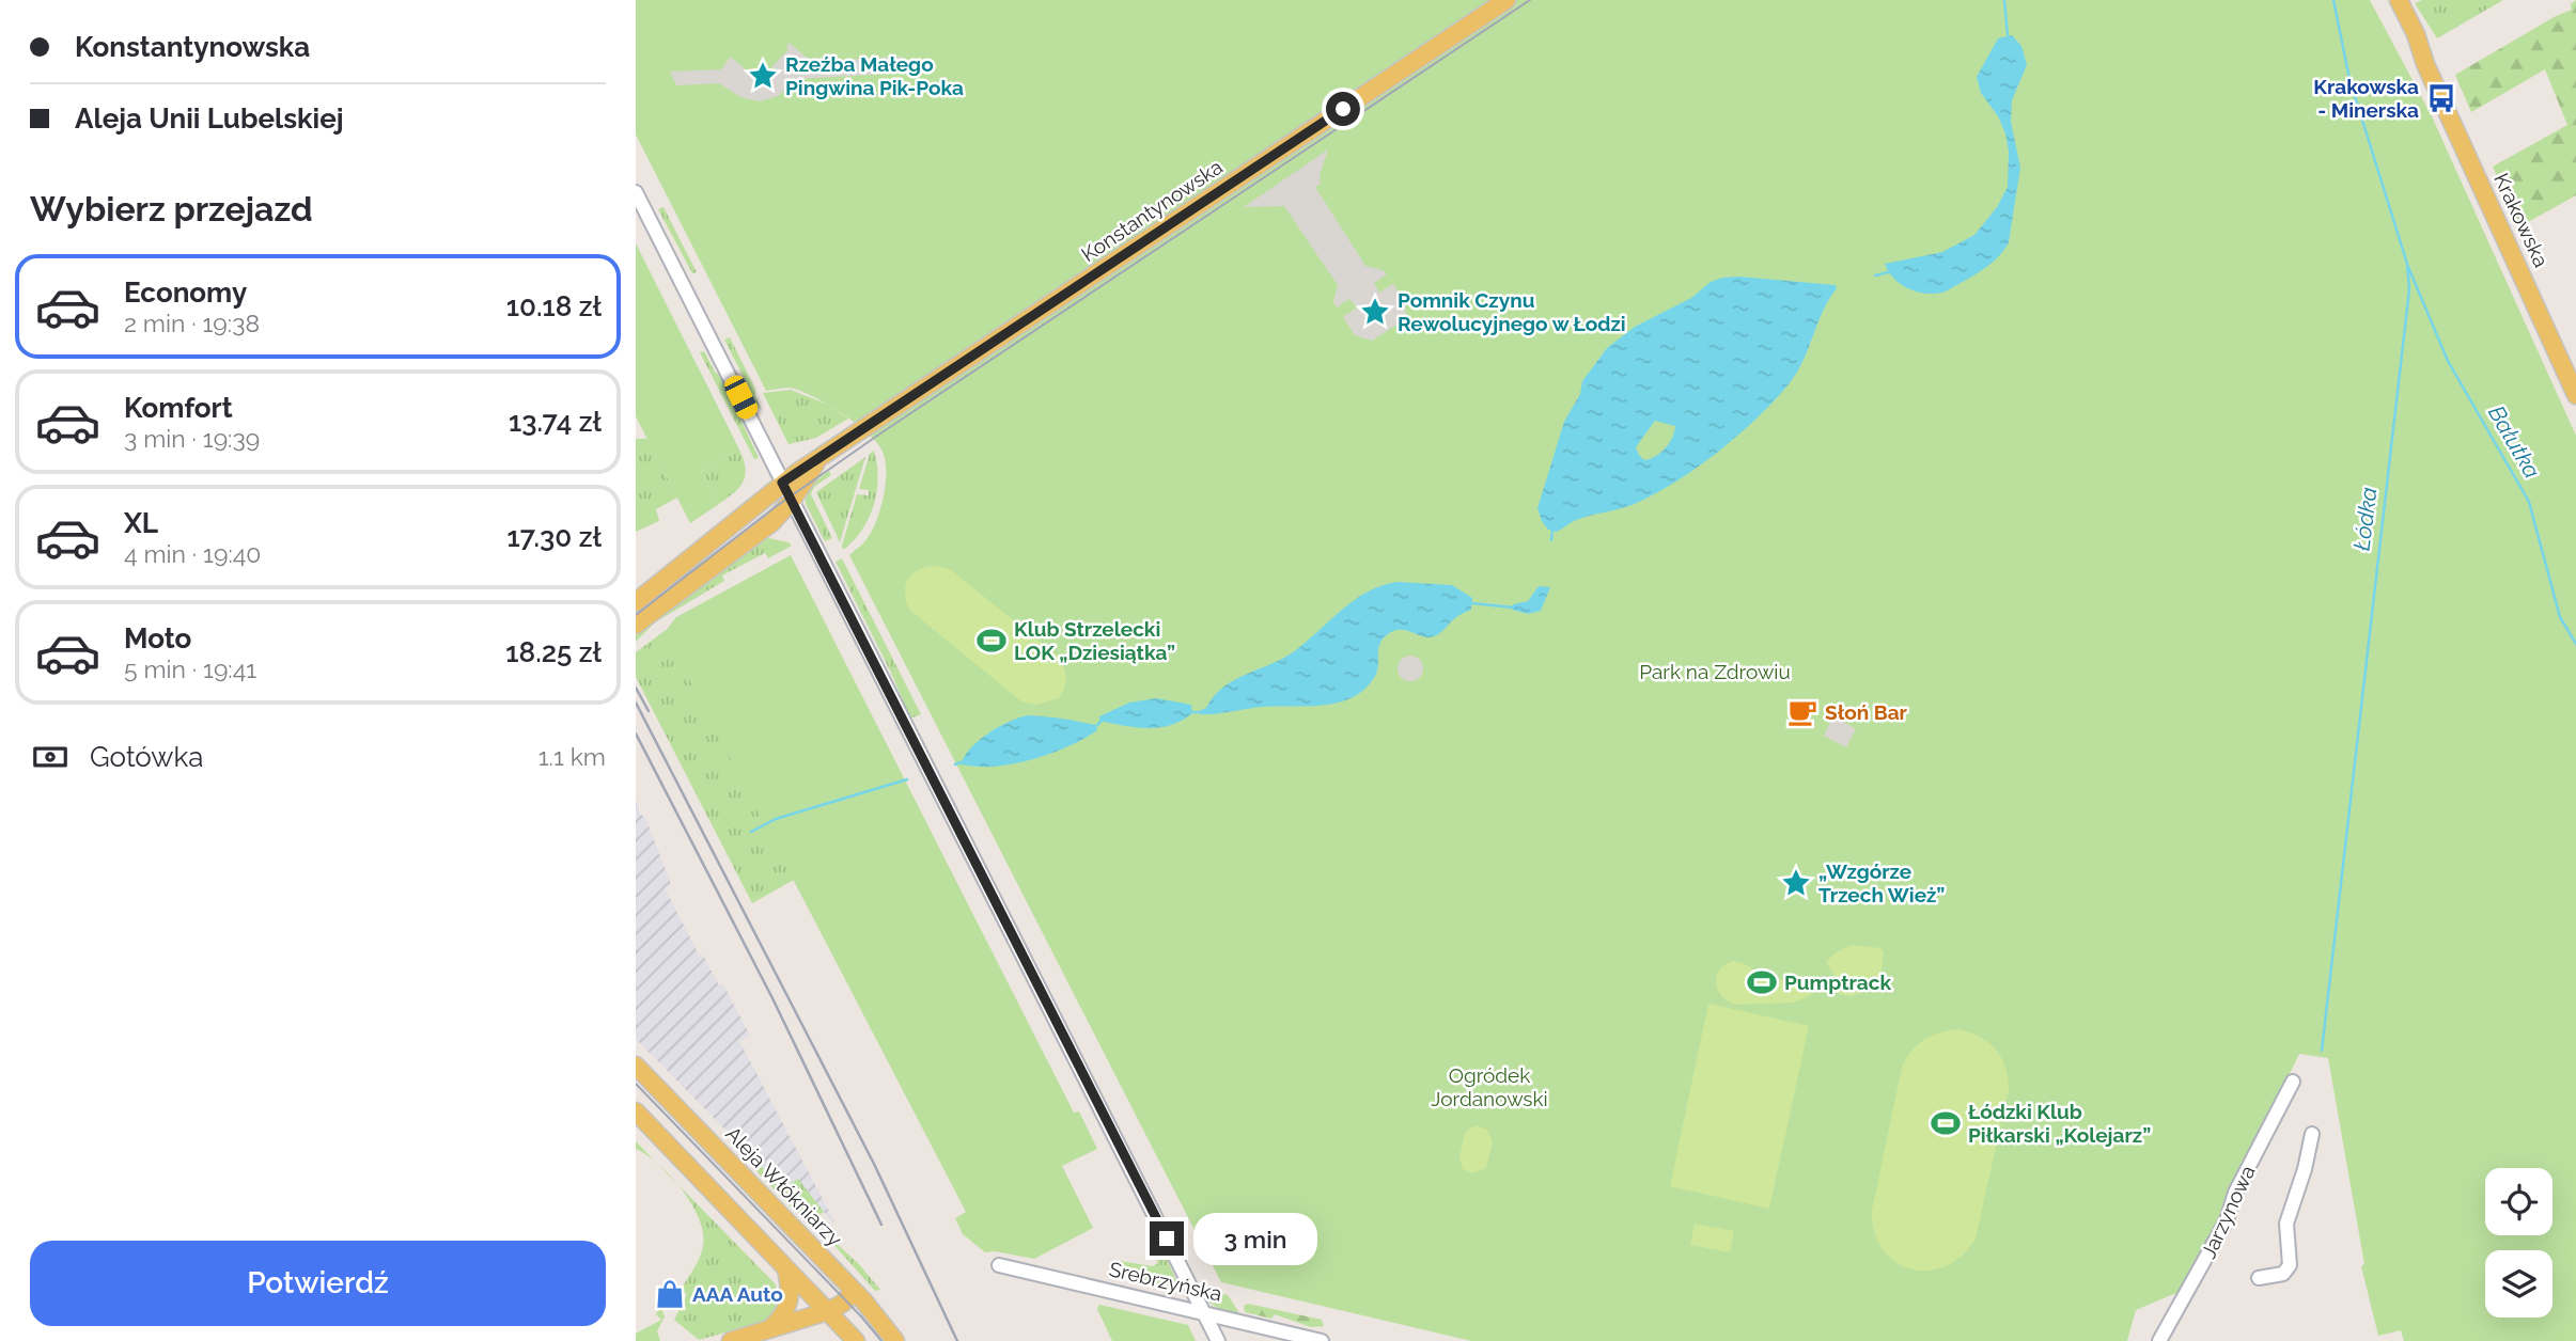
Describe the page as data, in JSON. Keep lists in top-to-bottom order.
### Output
{
  "streets": {
    "main road": ["Konstantynowska", "Krakowska", "Aleja Włókniarzy"],
    "street": ["Jarzynowa", "Srebrzyńska"]
  },
  "water": ["Bałutka", "Łódka"],
  "parks": ["Park na Zdrowiu", "Ogródek Jordanowski"],
  "places": {
    "place": ["Rzeźba Małego Pingwina Pik-Poka", "Pomnik Czynu Rewolucyjnego w Łodzi", "„Wzgórze Trzech Wież”"],
    "bus stop": ["Krakowska - Minerska"],
    "sports": ["Klub Strzelecki LOK „Dziesiątka”", "Pumptrack", "Łódzki Klub Piłkarski „Kolejarz”"],
    "cafe": ["Słoń Bar"],
    "shop": ["AAA Auto"]
  },
  "page": {
    "banner": ["Konstantynowska", "Aleja Unii Lubelskiej"],
    "heading": "Wybierz przejazd",
    "list": [
      {
        "name": "Economy",
        "note": "2 min · 19:38",
        "value": "10.18 zł"
      },
      {
        "name": "Komfort",
        "note": "3 min · 19:39",
        "value": "13.74 zł"
      },
      {
        "name": "XL",
        "note": "4 min · 19:40",
        "value": "17.30 zł"
      },
      {
        "name": "Moto",
        "note": "5 min · 19:41",
        "value": "18.25 zł"
      }
    ],
    "pay": ["Gotówka", "1.1 km"],
    "bubble": "3 min",
    "buttons": "Potwierdź"
  }
}
